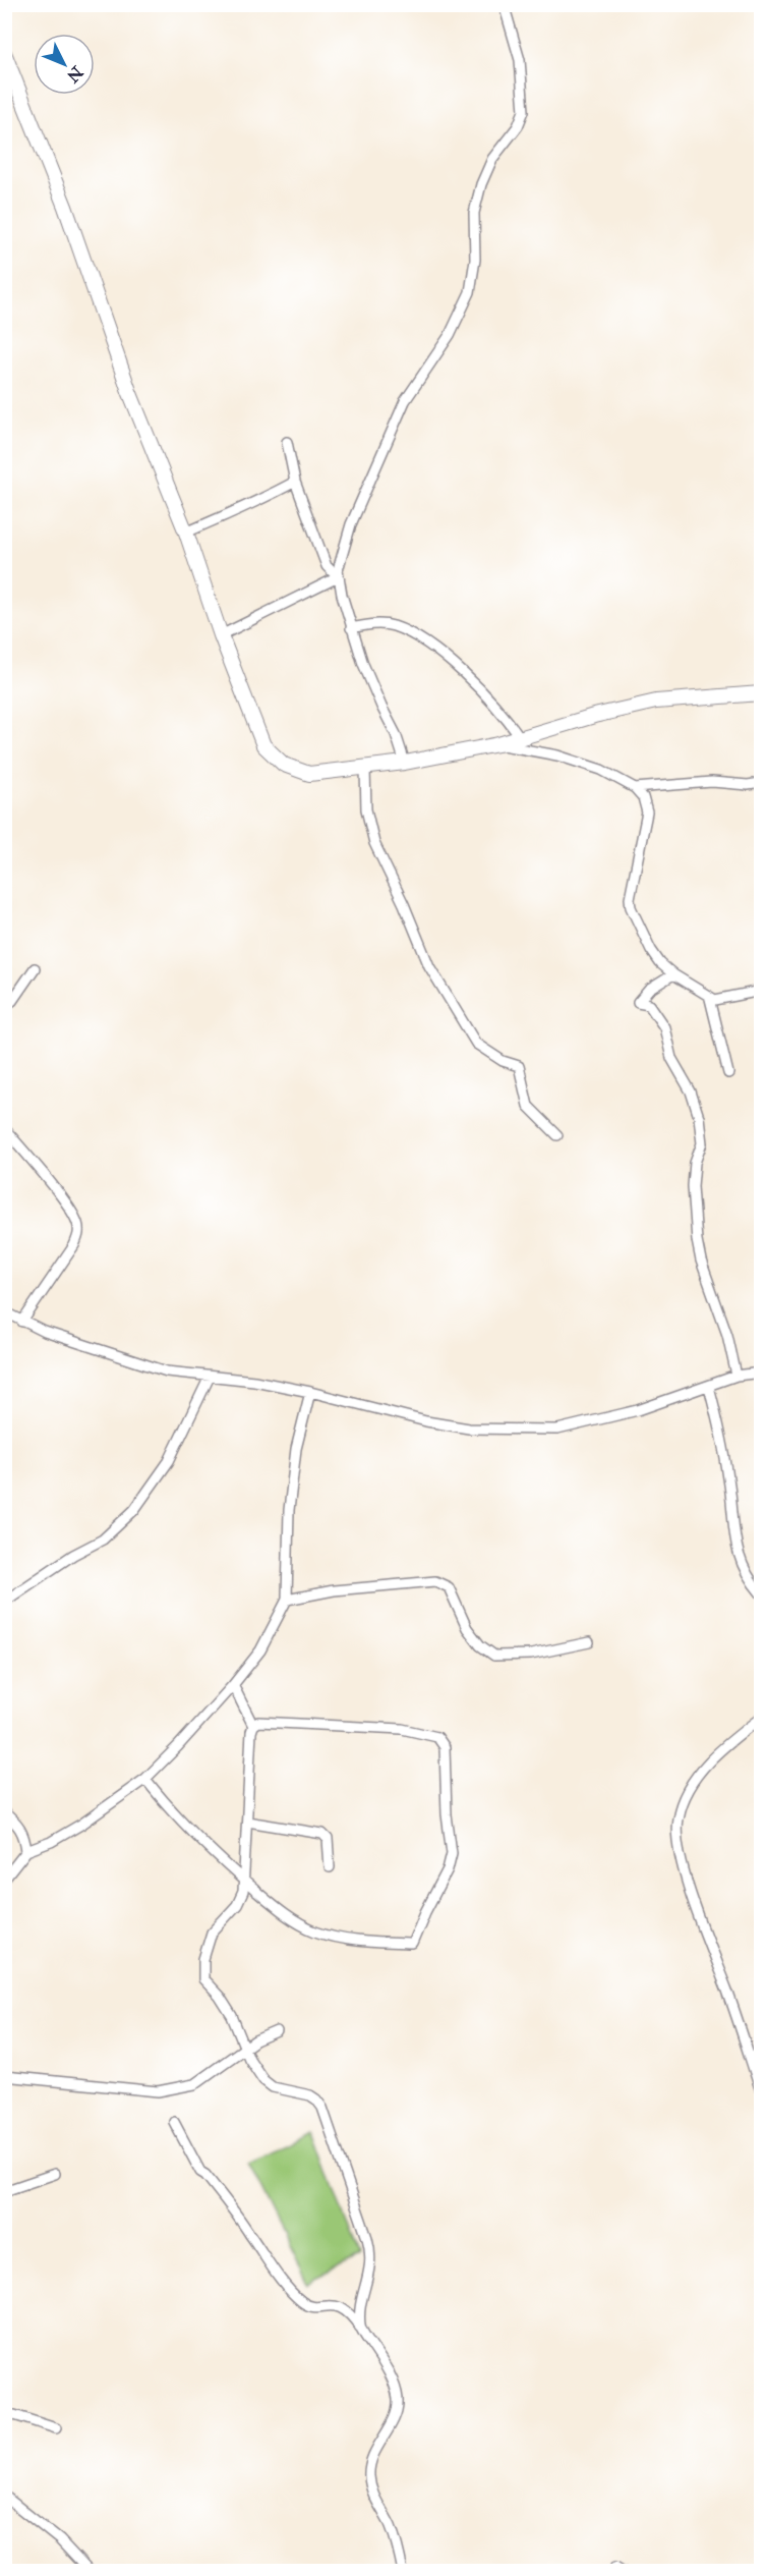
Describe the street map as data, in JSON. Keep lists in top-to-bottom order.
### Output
{
  "north": "bottom right"
}
